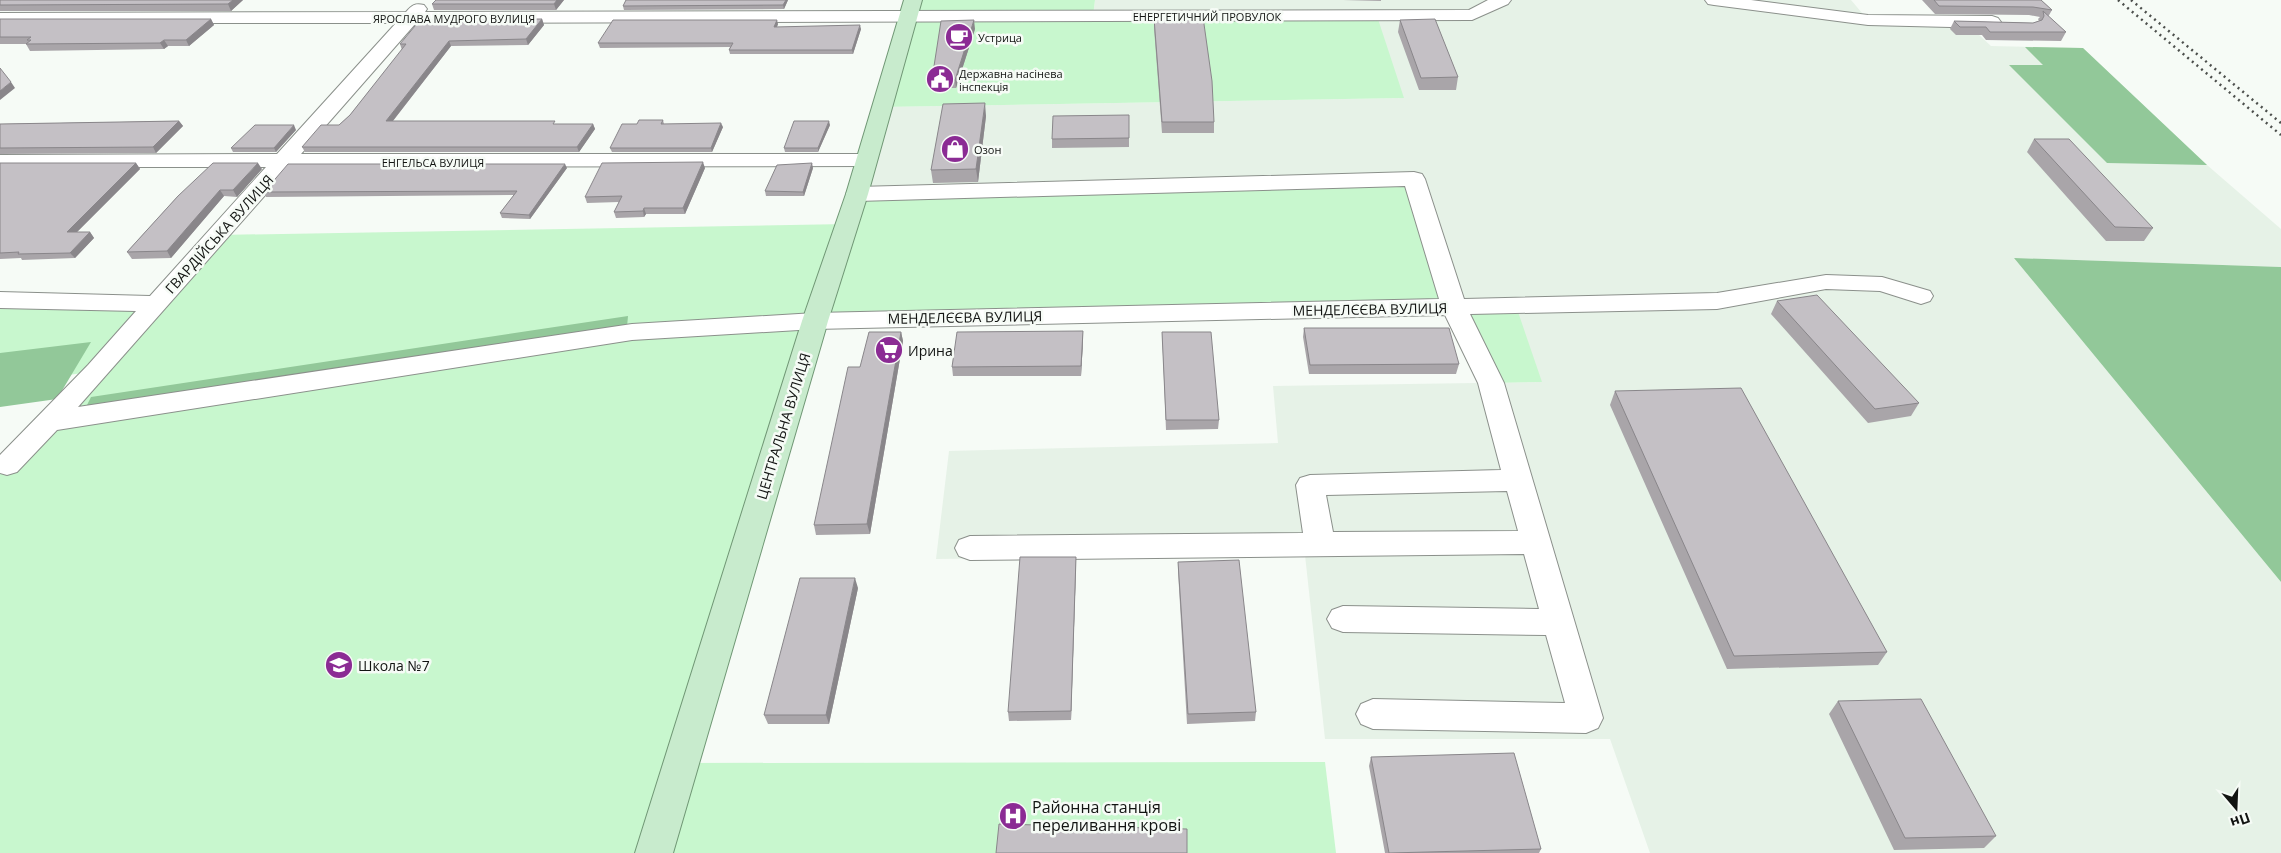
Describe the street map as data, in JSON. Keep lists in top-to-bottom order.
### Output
{
  "streets": {
    "main road": ["ЦЕНТРАЛЬНА ВУЛИЦЯ"],
    "street": [
      "ЕНЕРГЕТИЧНИЙ ПРОВУЛОК",
      "ЯРОСЛАВА МУДРОГО ВУЛИЦЯ",
      "ЕНГЕЛЬСА ВУЛИЦЯ",
      "ГВАРДІЙСЬКА ВУЛИЦЯ",
      "МЕНДЕЛЄЄВА ВУЛИЦЯ"
    ]
  },
  "crossings": [
    ["ЕНЕРГЕТИЧНИЙ ПРОВУЛОК", "ЯРОСЛАВА МУДРОГО ВУЛИЦЯ"],
    ["ЕНЕРГЕТИЧНИЙ ПРОВУЛОК", "ЦЕНТРАЛЬНА ВУЛИЦЯ"],
    ["ЯРОСЛАВА МУДРОГО ВУЛИЦЯ", "ГВАРДІЙСЬКА ВУЛИЦЯ"],
    ["ЯРОСЛАВА МУДРОГО ВУЛИЦЯ", "ЦЕНТРАЛЬНА ВУЛИЦЯ"],
    ["ЕНГЕЛЬСА ВУЛИЦЯ", "ГВАРДІЙСЬКА ВУЛИЦЯ"],
    ["ЕНГЕЛЬСА ВУЛИЦЯ", "ЦЕНТРАЛЬНА ВУЛИЦЯ"],
    ["ГВАРДІЙСЬКА ВУЛИЦЯ", "МЕНДЕЛЄЄВА ВУЛИЦЯ"],
    ["МЕНДЕЛЄЄВА ВУЛИЦЯ", "ЦЕНТРАЛЬНА ВУЛИЦЯ"]
  ],
  "places": {
    "cafe": ["Устрица"],
    "public building": ["Державна насiнева iнспекцiя"],
    "shop": ["Озон"],
    "supermarket": ["Ирина"],
    "school or university": ["Школа №7"],
    "hospital": ["Районна станція переливання крові"]
  },
  "north": "bottom"
}
